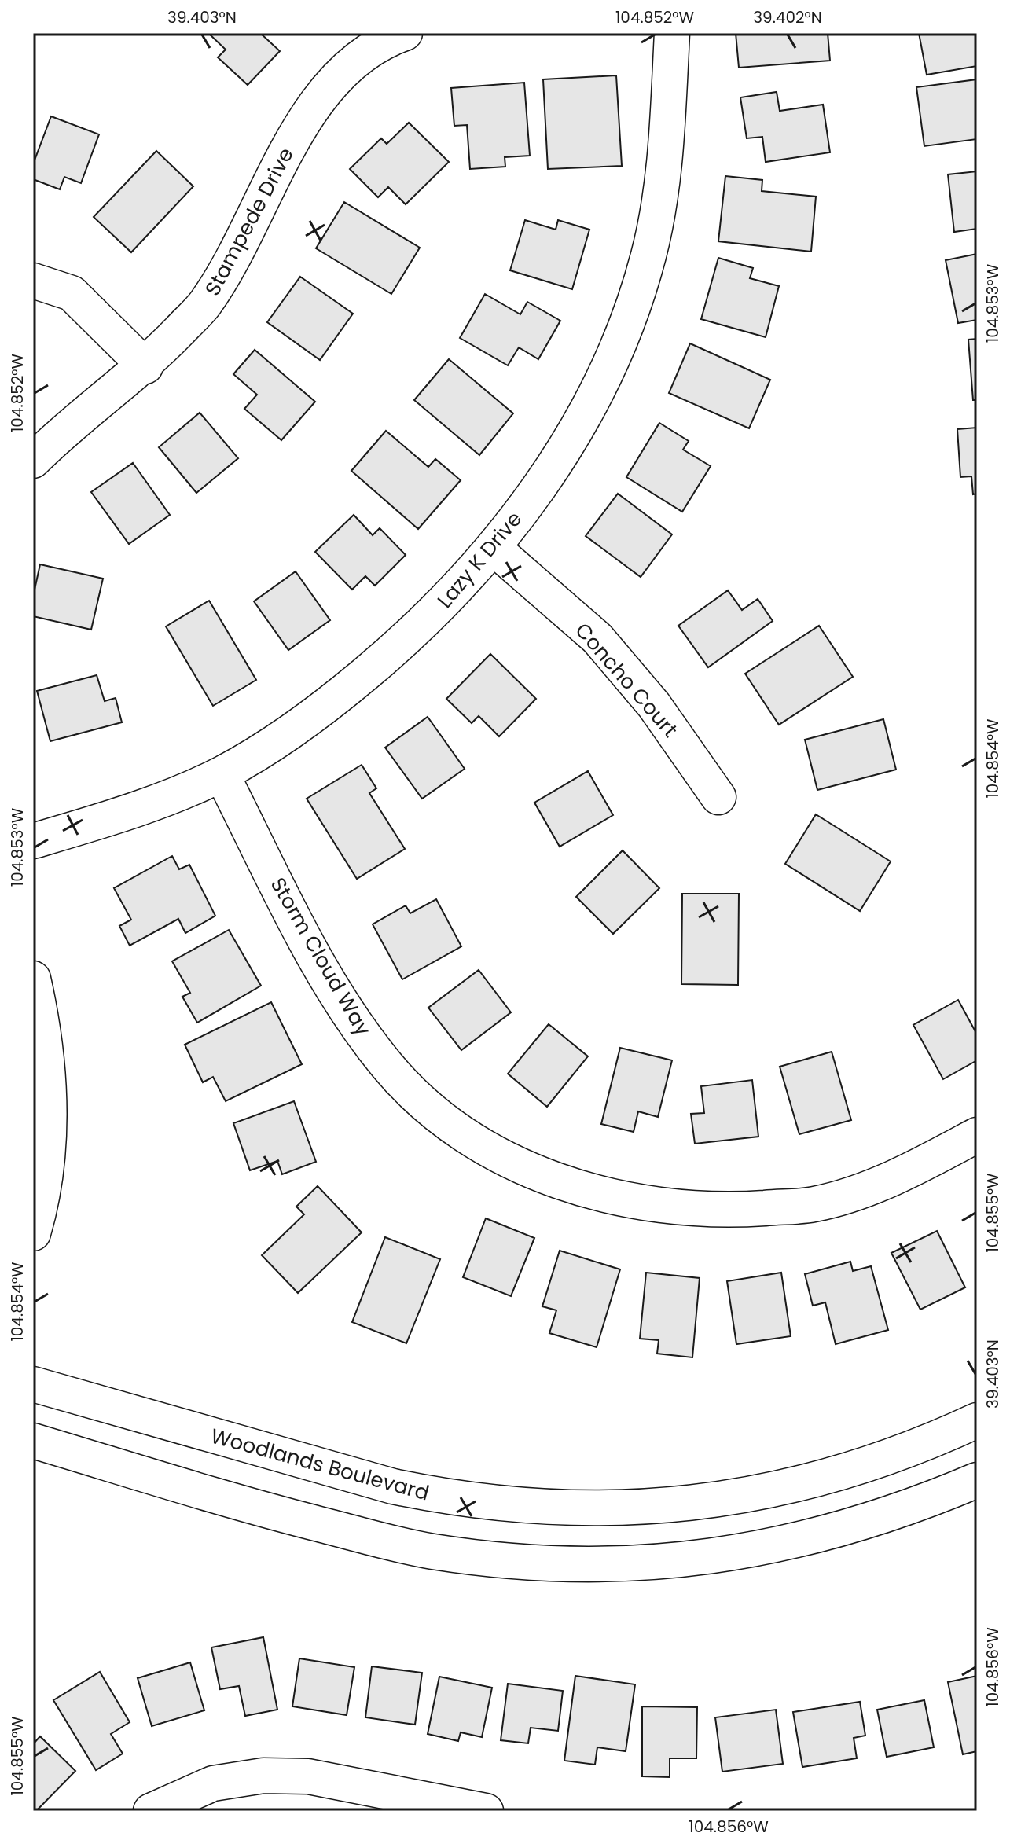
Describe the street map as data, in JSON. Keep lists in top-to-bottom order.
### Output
{
  "streets": {
    "street": [
      "Stampede Drive",
      "Lazy K Drive",
      "Concho Court",
      "Storm Cloud Way",
      "Woodlands Boulevard"
    ]
  },
  "crossings": [
    ["Lazy K Drive", "Concho Court"],
    ["Lazy K Drive", "Storm Cloud Way"]
  ],
  "coordinates": [
    "39.403°N",
    "104.852°W",
    "39.402°N",
    "104.853°W",
    "104.854°W",
    "104.855°W",
    "104.856°W"
  ]
}
